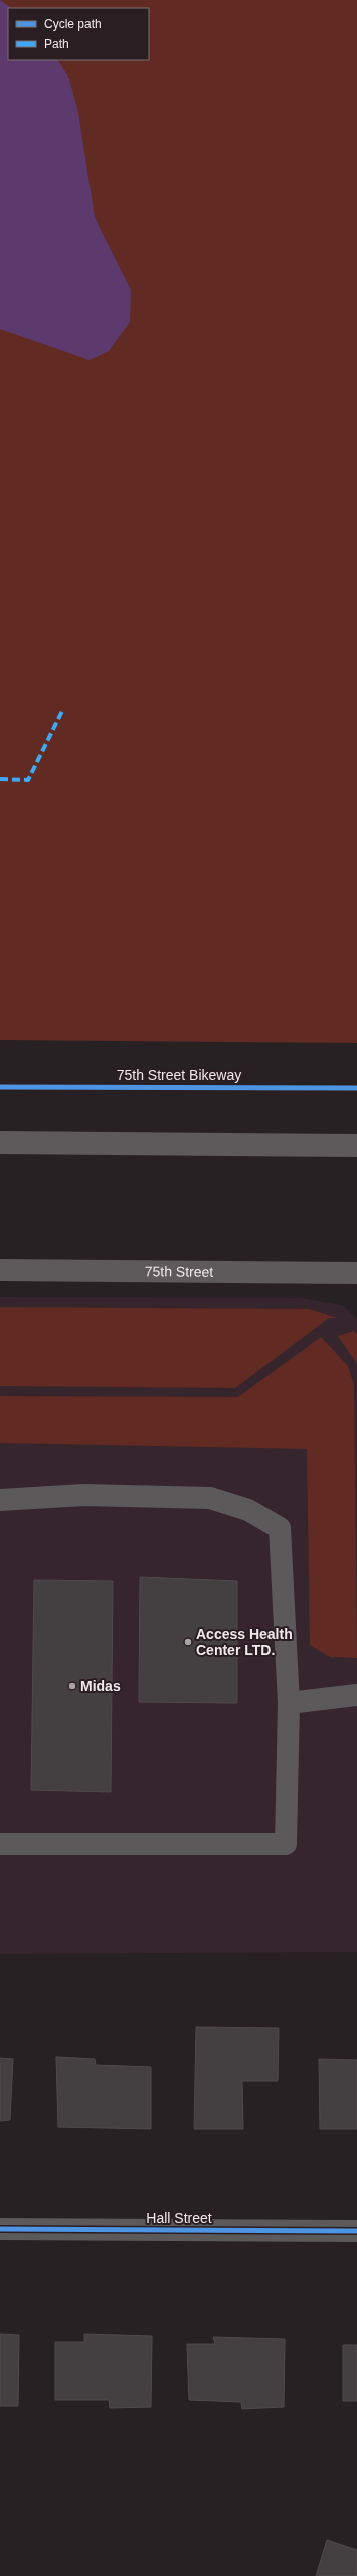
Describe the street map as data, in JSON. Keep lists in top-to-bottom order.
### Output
{
  "streets": {
    "main road": ["75th Street"],
    "street": ["Hall Street"],
    "cycle path": ["75th Street Bikeway"]
  },
  "places": ["Access Health Center LTD.", "Midas"],
  "legend": ["Cycle path", "Path"]
}
